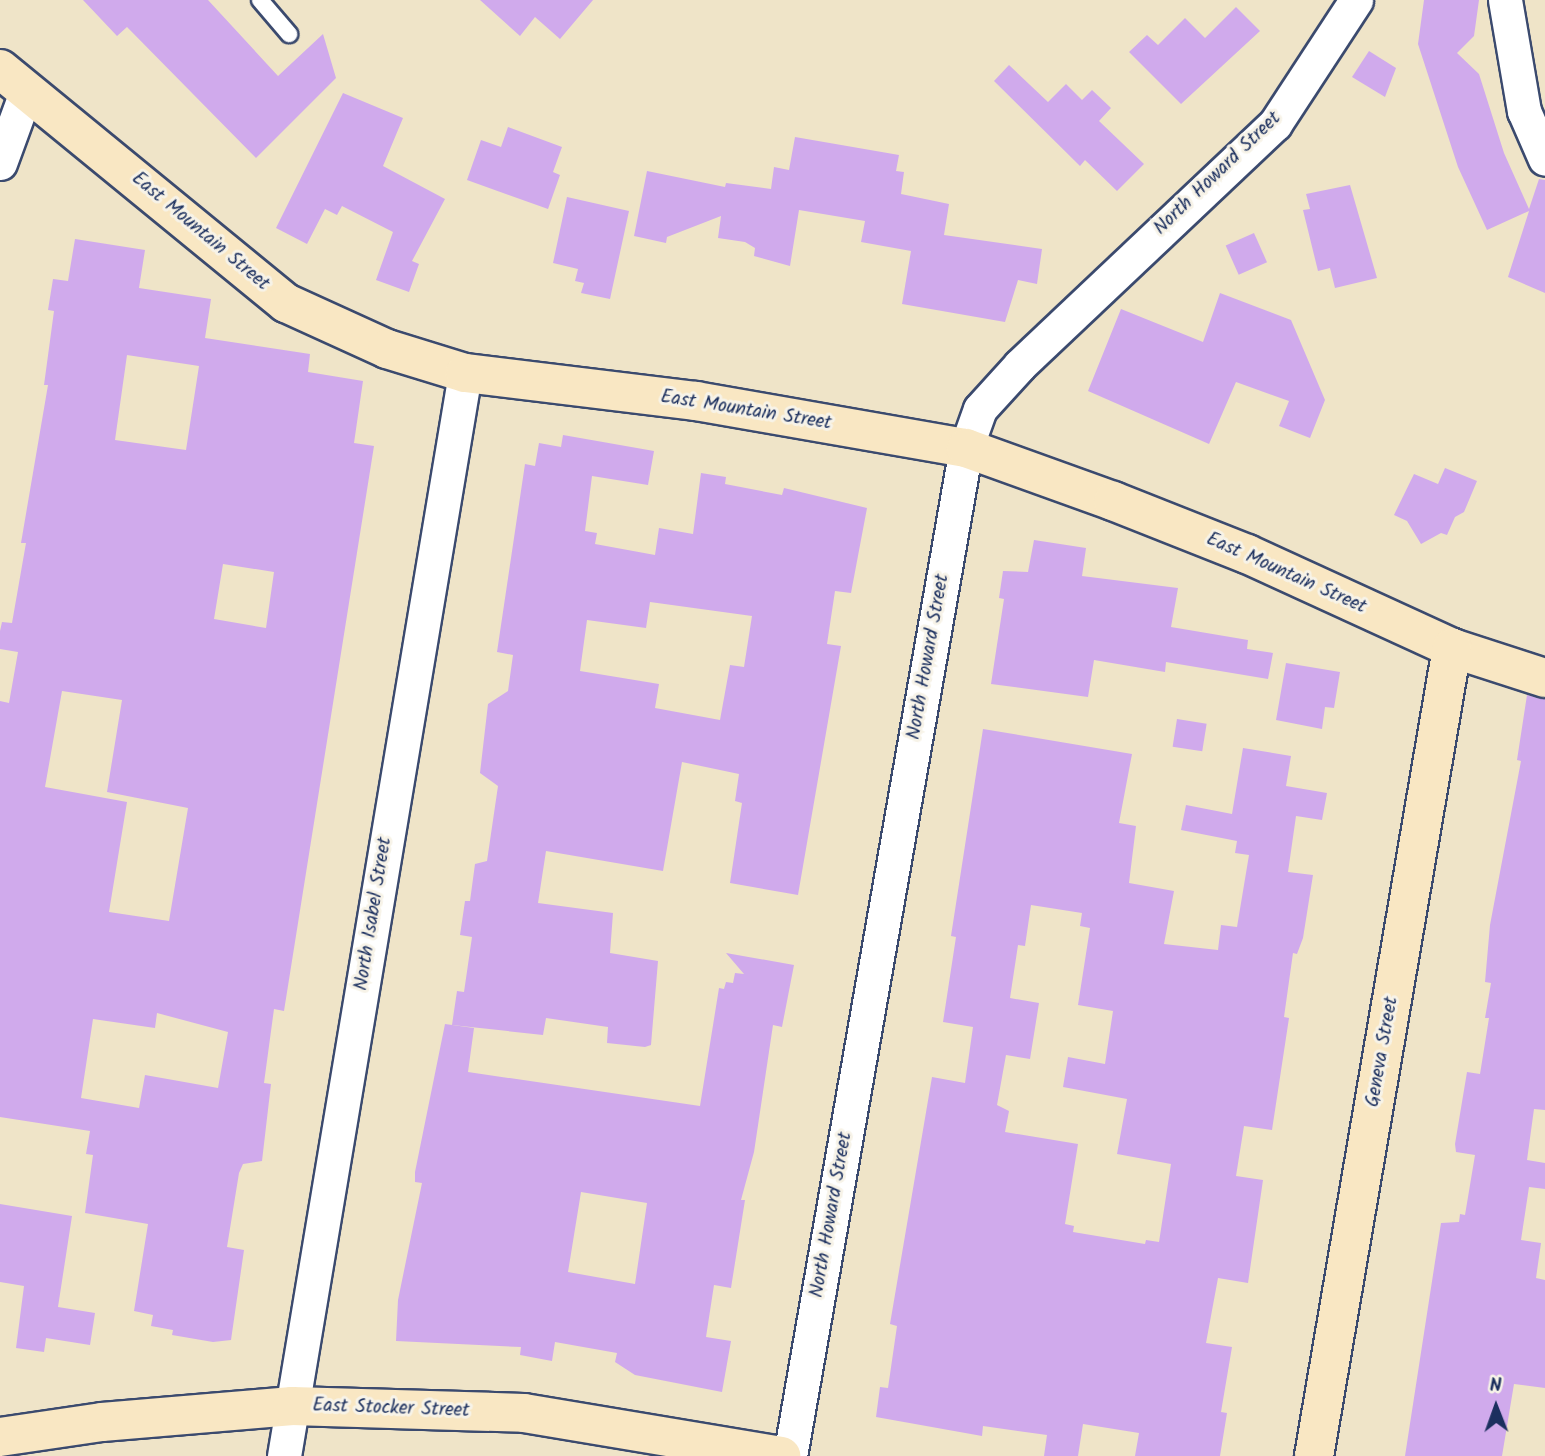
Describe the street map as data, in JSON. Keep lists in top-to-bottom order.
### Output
{
  "streets": {
    "street": [
      "North Howard Street",
      "East Mountain Street",
      "North Isabel Street",
      "Geneva Street",
      "East Stocker Street"
    ]
  },
  "crossings": [
    ["North Howard Street", "East Mountain Street"],
    ["East Mountain Street", "North Isabel Street"],
    ["East Mountain Street", "Geneva Street"],
    ["North Isabel Street", "East Stocker Street"]
  ],
  "north": "top"
}
